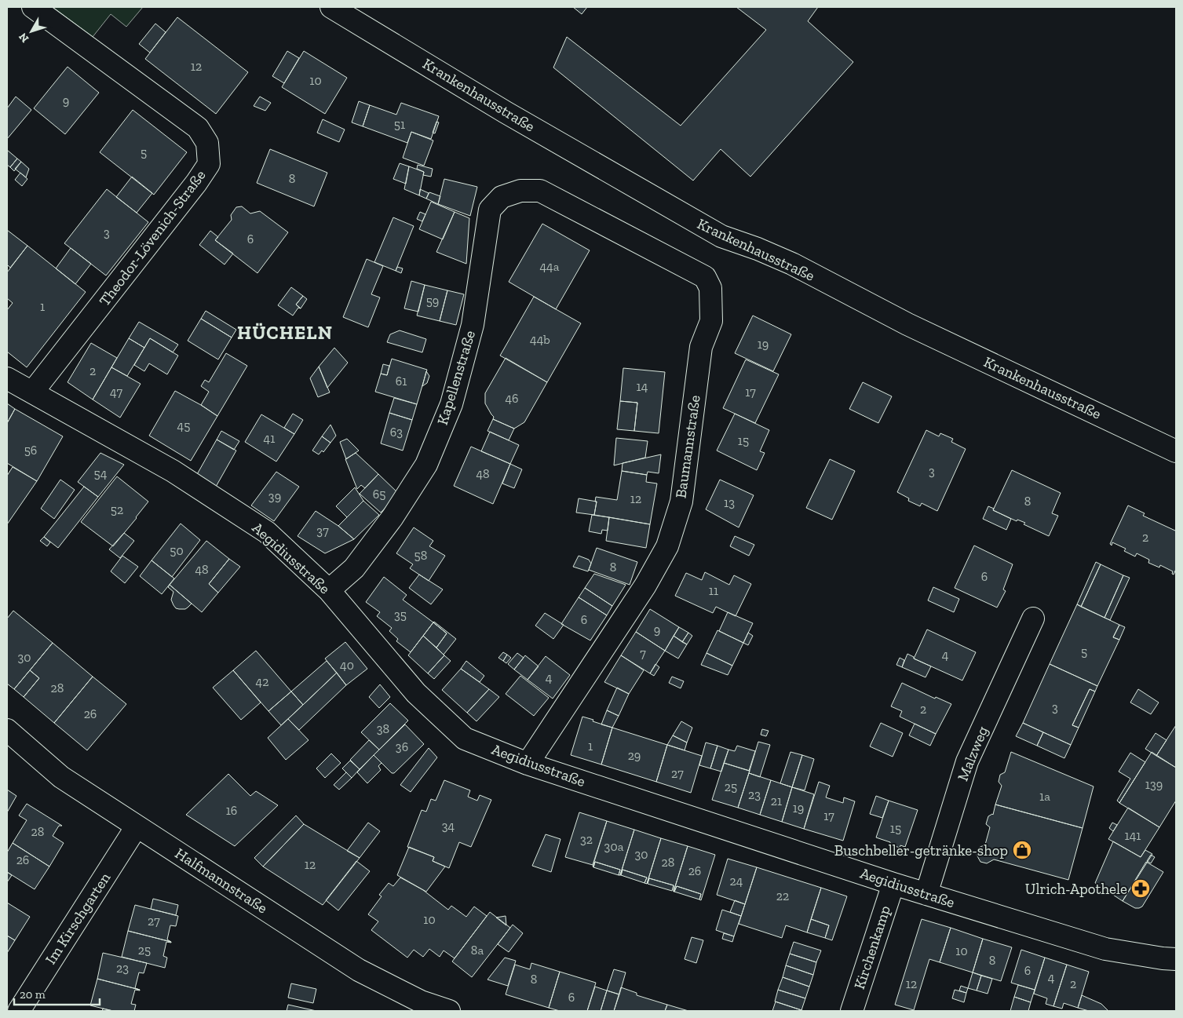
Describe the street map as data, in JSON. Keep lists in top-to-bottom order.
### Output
{
  "streets": {
    "street": [
      "Krankenhausstraße",
      "Theodor-Lövenich-Straße",
      "Kapellenstraße",
      "Baumannstraße",
      "Aegidiusstraße",
      "Malzweg",
      "Halfmannstraße",
      "Im Kirschgarten",
      "Kirchenkamp"
    ]
  },
  "crossings": [
    ["Theodor-Lövenich-Straße", "Aegidiusstraße"],
    ["Kapellenstraße", "Baumannstraße"],
    ["Kapellenstraße", "Aegidiusstraße"],
    ["Baumannstraße", "Aegidiusstraße"],
    ["Aegidiusstraße", "Malzweg"],
    ["Aegidiusstraße", "Kirchenkamp"],
    ["Halfmannstraße", "Im Kirschgarten"]
  ],
  "districts": ["HÜCHELN"],
  "places": {
    "shop": ["Buschbeller-getränke-shop"],
    "pharmacy": ["Ulrich-Apothele"]
  },
  "house_numbers": [
    "12",
    "10",
    "9",
    "51",
    "5",
    "8",
    "3",
    "6",
    "44a",
    "59",
    "1",
    "44b",
    "19",
    "2",
    "61",
    "14",
    "47",
    "17",
    "46",
    "45",
    "63",
    "41",
    "15",
    "56",
    "3",
    "54",
    "48",
    "65",
    "39",
    "12",
    "8",
    "13",
    "52",
    "37",
    "2",
    "50",
    "58",
    "8",
    "48",
    "6",
    "11",
    "35",
    "6",
    "9",
    "5",
    "7",
    "4",
    "30",
    "40",
    "4",
    "42",
    "28",
    "3",
    "2",
    "26",
    "38",
    "1",
    "36",
    "29",
    "27",
    "139",
    "25",
    "23",
    "1a",
    "21",
    "19",
    "16",
    "17",
    "34",
    "15",
    "28",
    "141",
    "32",
    "30a",
    "30",
    "26",
    "28",
    "12",
    "26",
    "24",
    "22",
    "10",
    "27",
    "25",
    "8a",
    "10",
    "8",
    "23",
    "6",
    "4",
    "8",
    "12",
    "2",
    "6"
  ],
  "scale_bar": "20 m",
  "north": "bottom left"
}
